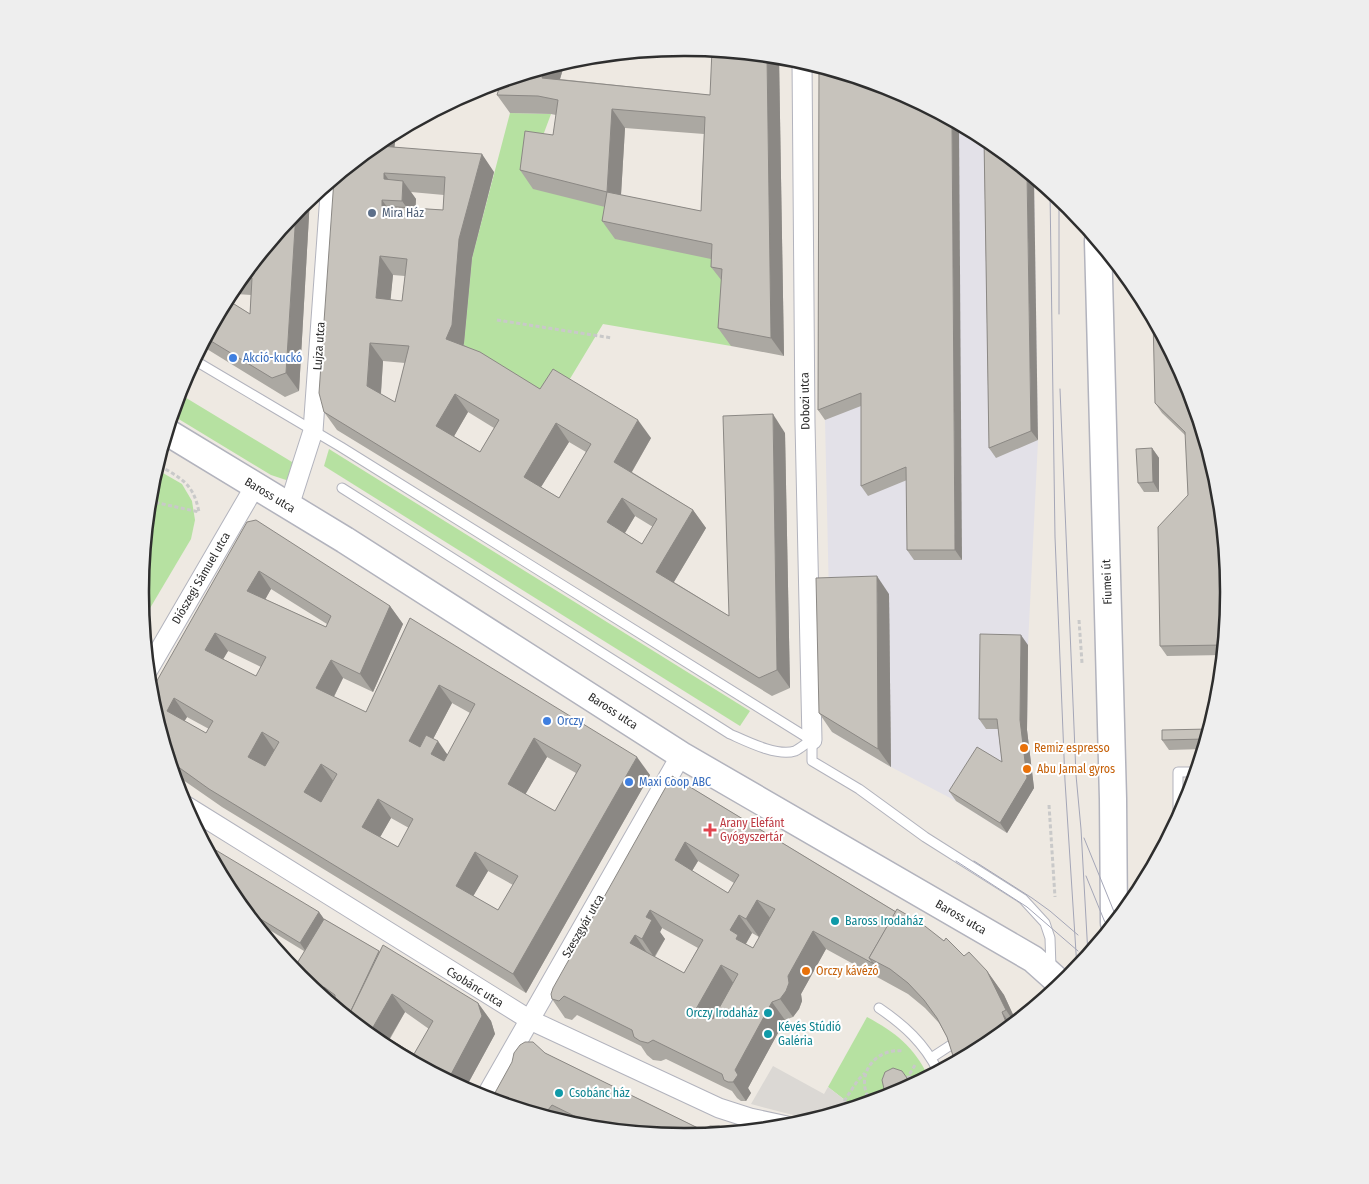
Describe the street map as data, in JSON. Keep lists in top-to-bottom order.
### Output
{
  "streets": {
    "street": [
      "Lujza utca",
      "Dobozi utca",
      "Baross utca",
      "Diószegi Sámuel utca",
      "Fiumei út",
      "Szeszgyár utca",
      "Csobánc utca"
    ]
  },
  "crossings": [
    ["Lujza utca", "Baross utca"],
    ["Baross utca", "Diószegi Sámuel utca"],
    ["Baross utca", "Szeszgyár utca"],
    ["Szeszgyár utca", "Csobánc utca"]
  ],
  "places": {
    "other": [
      "Mira Ház",
      "Akció-kuckó",
      "Orczy",
      "Remiz espresso",
      "Abu Jamal gyros",
      "Maxi Coop ABC",
      "Baross Irodaház",
      "Orczy kávézó",
      "Orczy Irodaház",
      "Kévés Stúdió Galéria",
      "Csobánc ház"
    ],
    "health": ["Arany Elefánt Gyógyszertár"]
  }
}
